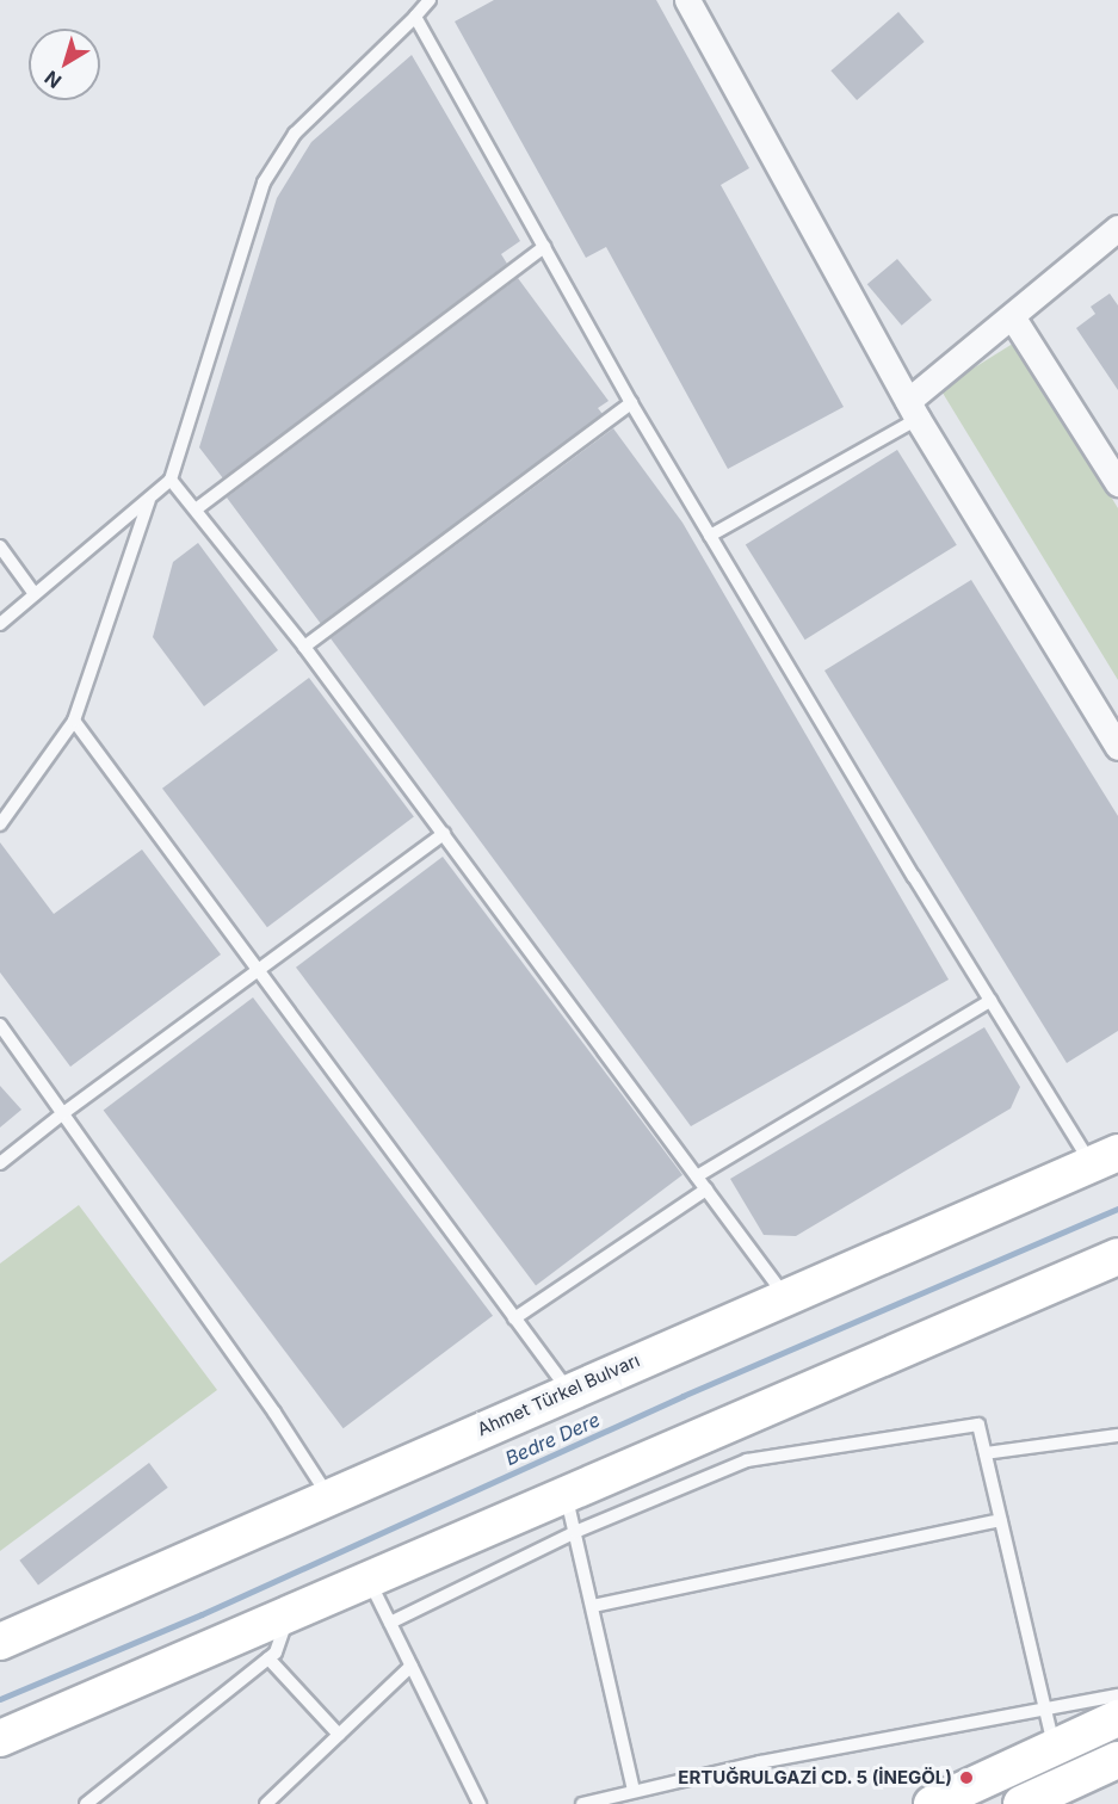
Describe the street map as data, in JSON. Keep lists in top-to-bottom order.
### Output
{
  "streets": {
    "street": ["Ahmet Türkel Bulvarı"]
  },
  "water": ["Bedre Dere"],
  "places": ["ERTUĞRULGAZİ CD. 5 (İNEGÖL)"],
  "north": "bottom left"
}
